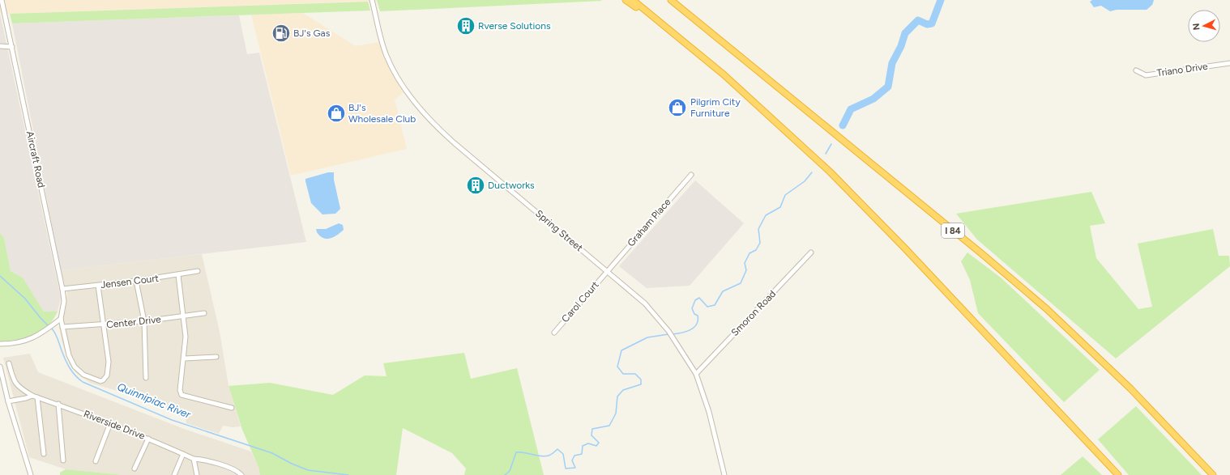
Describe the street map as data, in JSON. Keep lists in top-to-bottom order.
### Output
{
  "streets": {
    "highway": ["I 84"],
    "street": [
      "Triano Drive",
      "Aircraft Road",
      "Graham Place",
      "Spring Street",
      "Jensen Court",
      "Carol Court",
      "Smoron Road",
      "Center Drive",
      "Riverside Drive"
    ]
  },
  "crossings": [
    ["Aircraft Road", "Jensen Court"],
    ["Graham Place", "Spring Street"],
    ["Graham Place", "Carol Court"],
    ["Spring Street", "Carol Court"],
    ["Spring Street", "Smoron Road"]
  ],
  "water": ["Quinnipiac River"],
  "places": {
    "building": ["Rverse Solutions", "Ductworks"],
    "fuel station": ["BJ's Gas"],
    "shop": ["Pilgrim City Furniture", "BJ's Wholesale Club"]
  },
  "north": "left"
}
